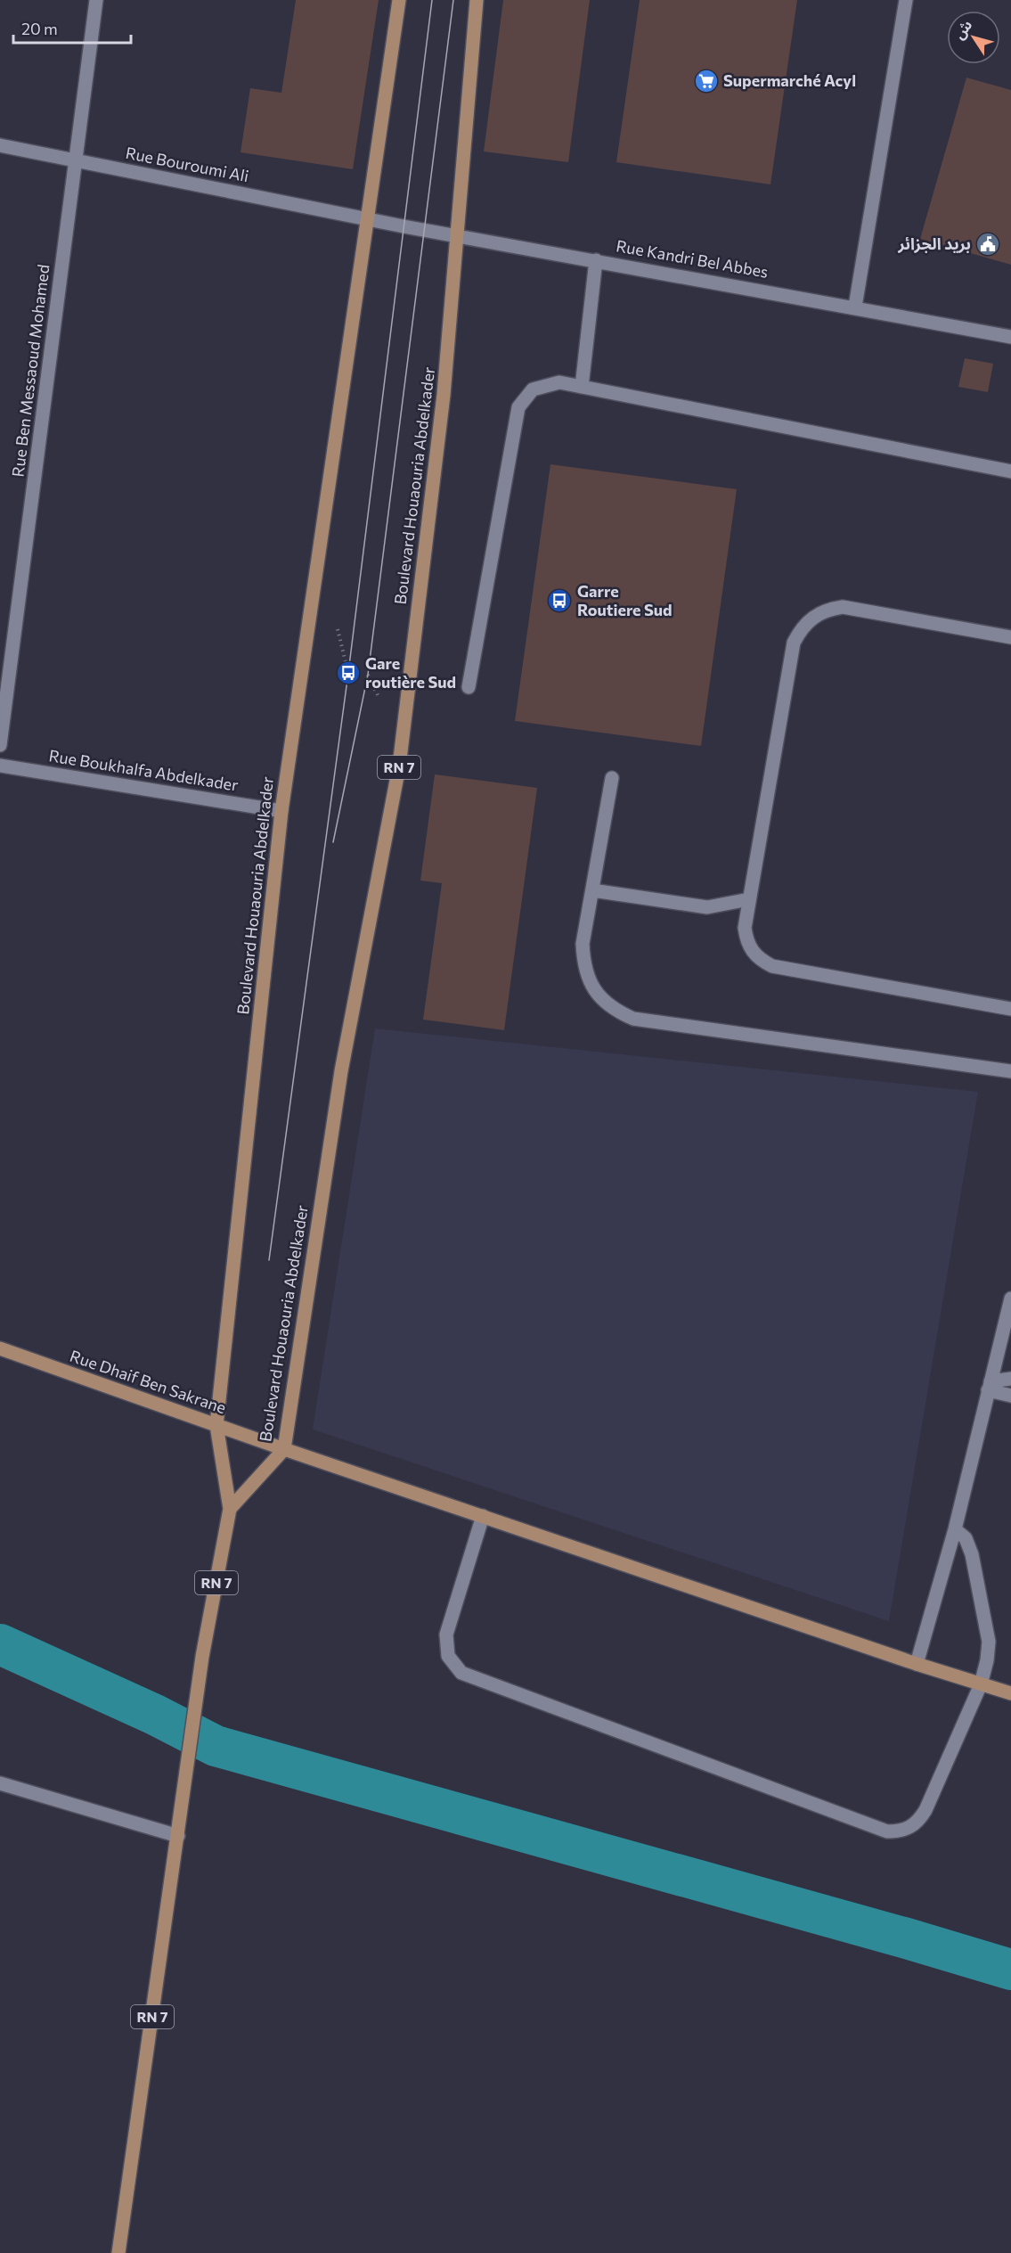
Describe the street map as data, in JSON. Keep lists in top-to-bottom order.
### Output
{
  "streets": {
    "main road": ["Boulevard Houaouria Abdelkader", "RN 7", "Rue Dhaif Ben Sakrane"],
    "street": [
      "Rue Bouroumi Ali",
      "Rue Kandri Bel Abbes",
      "Rue Ben Messaoud Mohamed",
      "Rue Boukhalfa Abdelkader"
    ]
  },
  "crossings": [
    ["Rue Bouroumi Ali", "Rue Kandri Bel Abbes"],
    ["Rue Bouroumi Ali", "Rue Ben Messaoud Mohamed"],
    ["Rue Bouroumi Ali", "Boulevard Houaouria Abdelkader"],
    ["Rue Kandri Bel Abbes", "Boulevard Houaouria Abdelkader"],
    ["Boulevard Houaouria Abdelkader", "RN 7"],
    ["Boulevard Houaouria Abdelkader", "Rue Boukhalfa Abdelkader"],
    ["Boulevard Houaouria Abdelkader", "Rue Dhaif Ben Sakrane"]
  ],
  "places": {
    "supermarket": ["Supermarché Acyl"],
    "public building": ["بريد الجزائر"],
    "bus stop": ["Garre Routiere Sud", "Gare routière Sud"]
  },
  "scale_bar": "20 m",
  "north": "top left"
}
